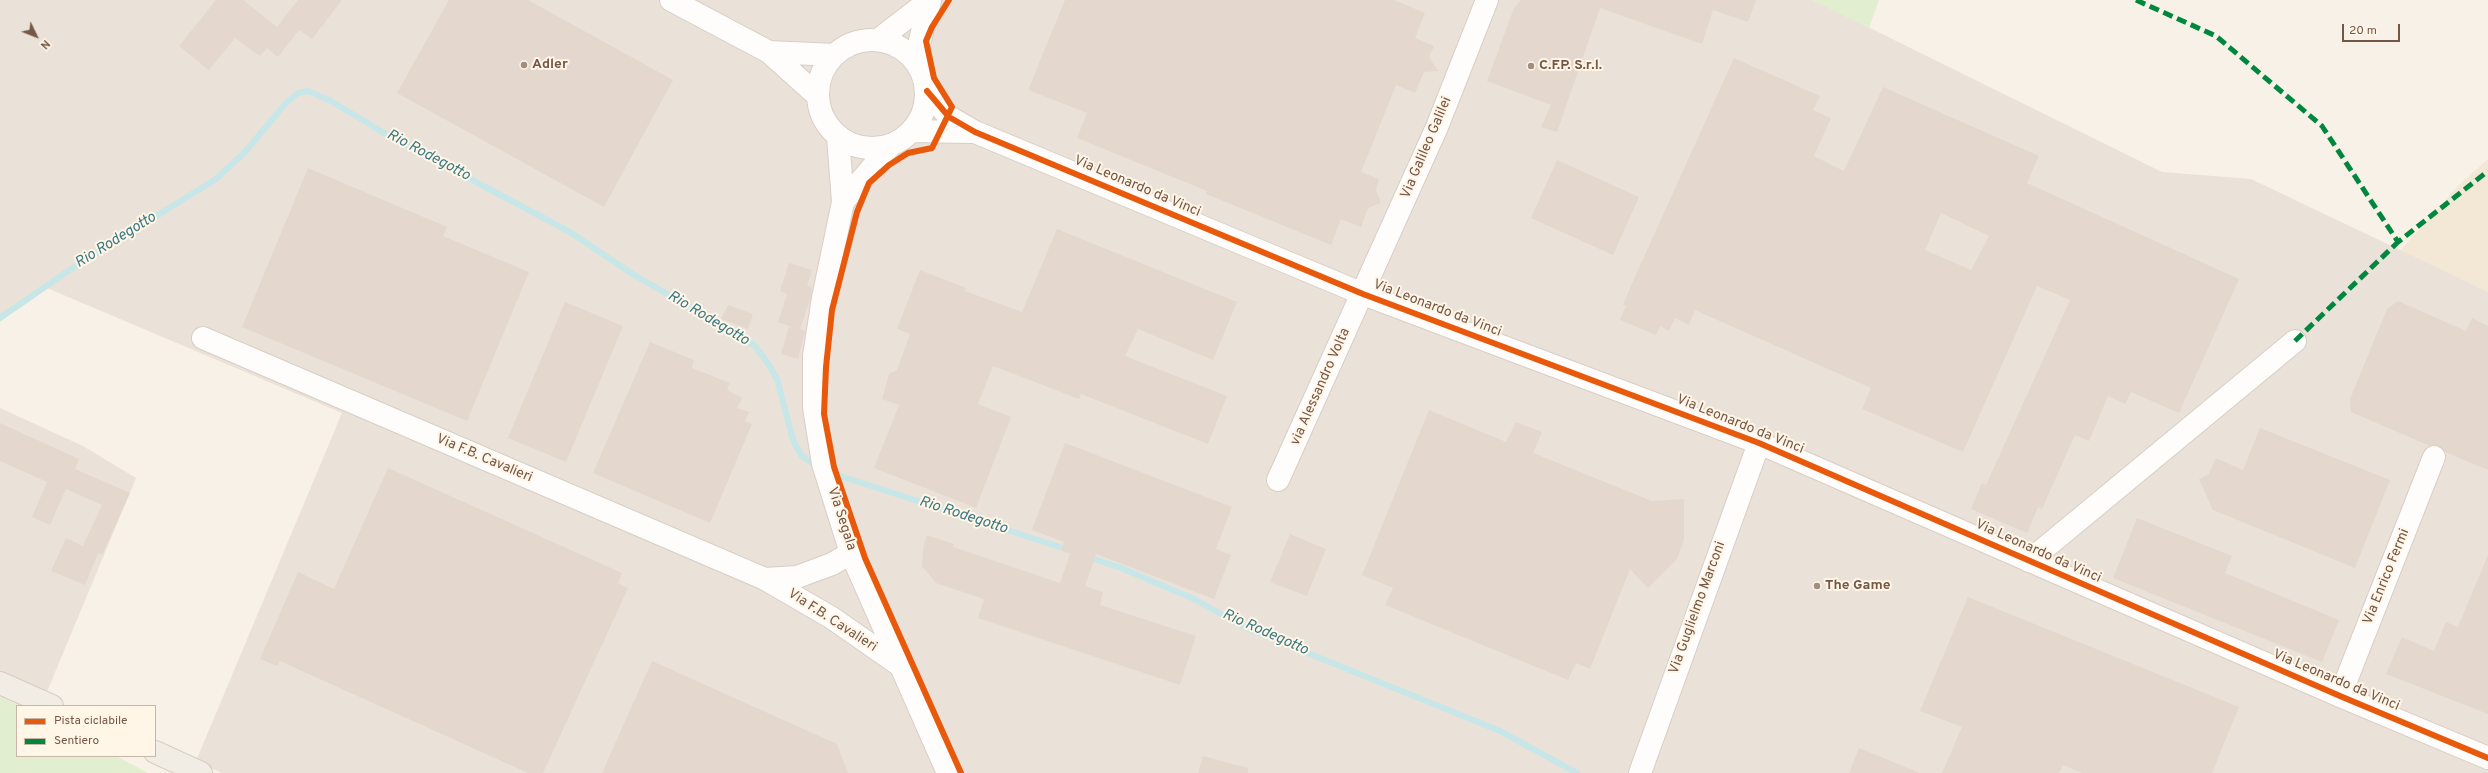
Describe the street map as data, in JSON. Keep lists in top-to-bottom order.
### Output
{
  "streets": {
    "street": [
      "Via Galileo Galilei",
      "Via Leonardo da Vinci",
      "via Alessandro Volta",
      "Via F.B. Cavalieri",
      "Via Segala",
      "Via Enrico Fermi",
      "Via Guglielmo Marconi"
    ]
  },
  "crossings": [
    ["Via Galileo Galilei", "Via Leonardo da Vinci"],
    ["Via Galileo Galilei", "via Alessandro Volta"],
    ["Via Leonardo da Vinci", "via Alessandro Volta"],
    ["Via Leonardo da Vinci", "Via Segala"],
    ["Via Leonardo da Vinci", "Via Enrico Fermi"],
    ["Via Leonardo da Vinci", "Via Guglielmo Marconi"],
    ["Via F.B. Cavalieri", "Via Segala"]
  ],
  "water": ["Rio Rodegotto"],
  "places": ["Adler", "C.F.P. S.r.l.", "The Game"],
  "legend": ["Pista ciclabile", "Sentiero"],
  "scale_bar": "20 m",
  "north": "bottom right"
}
